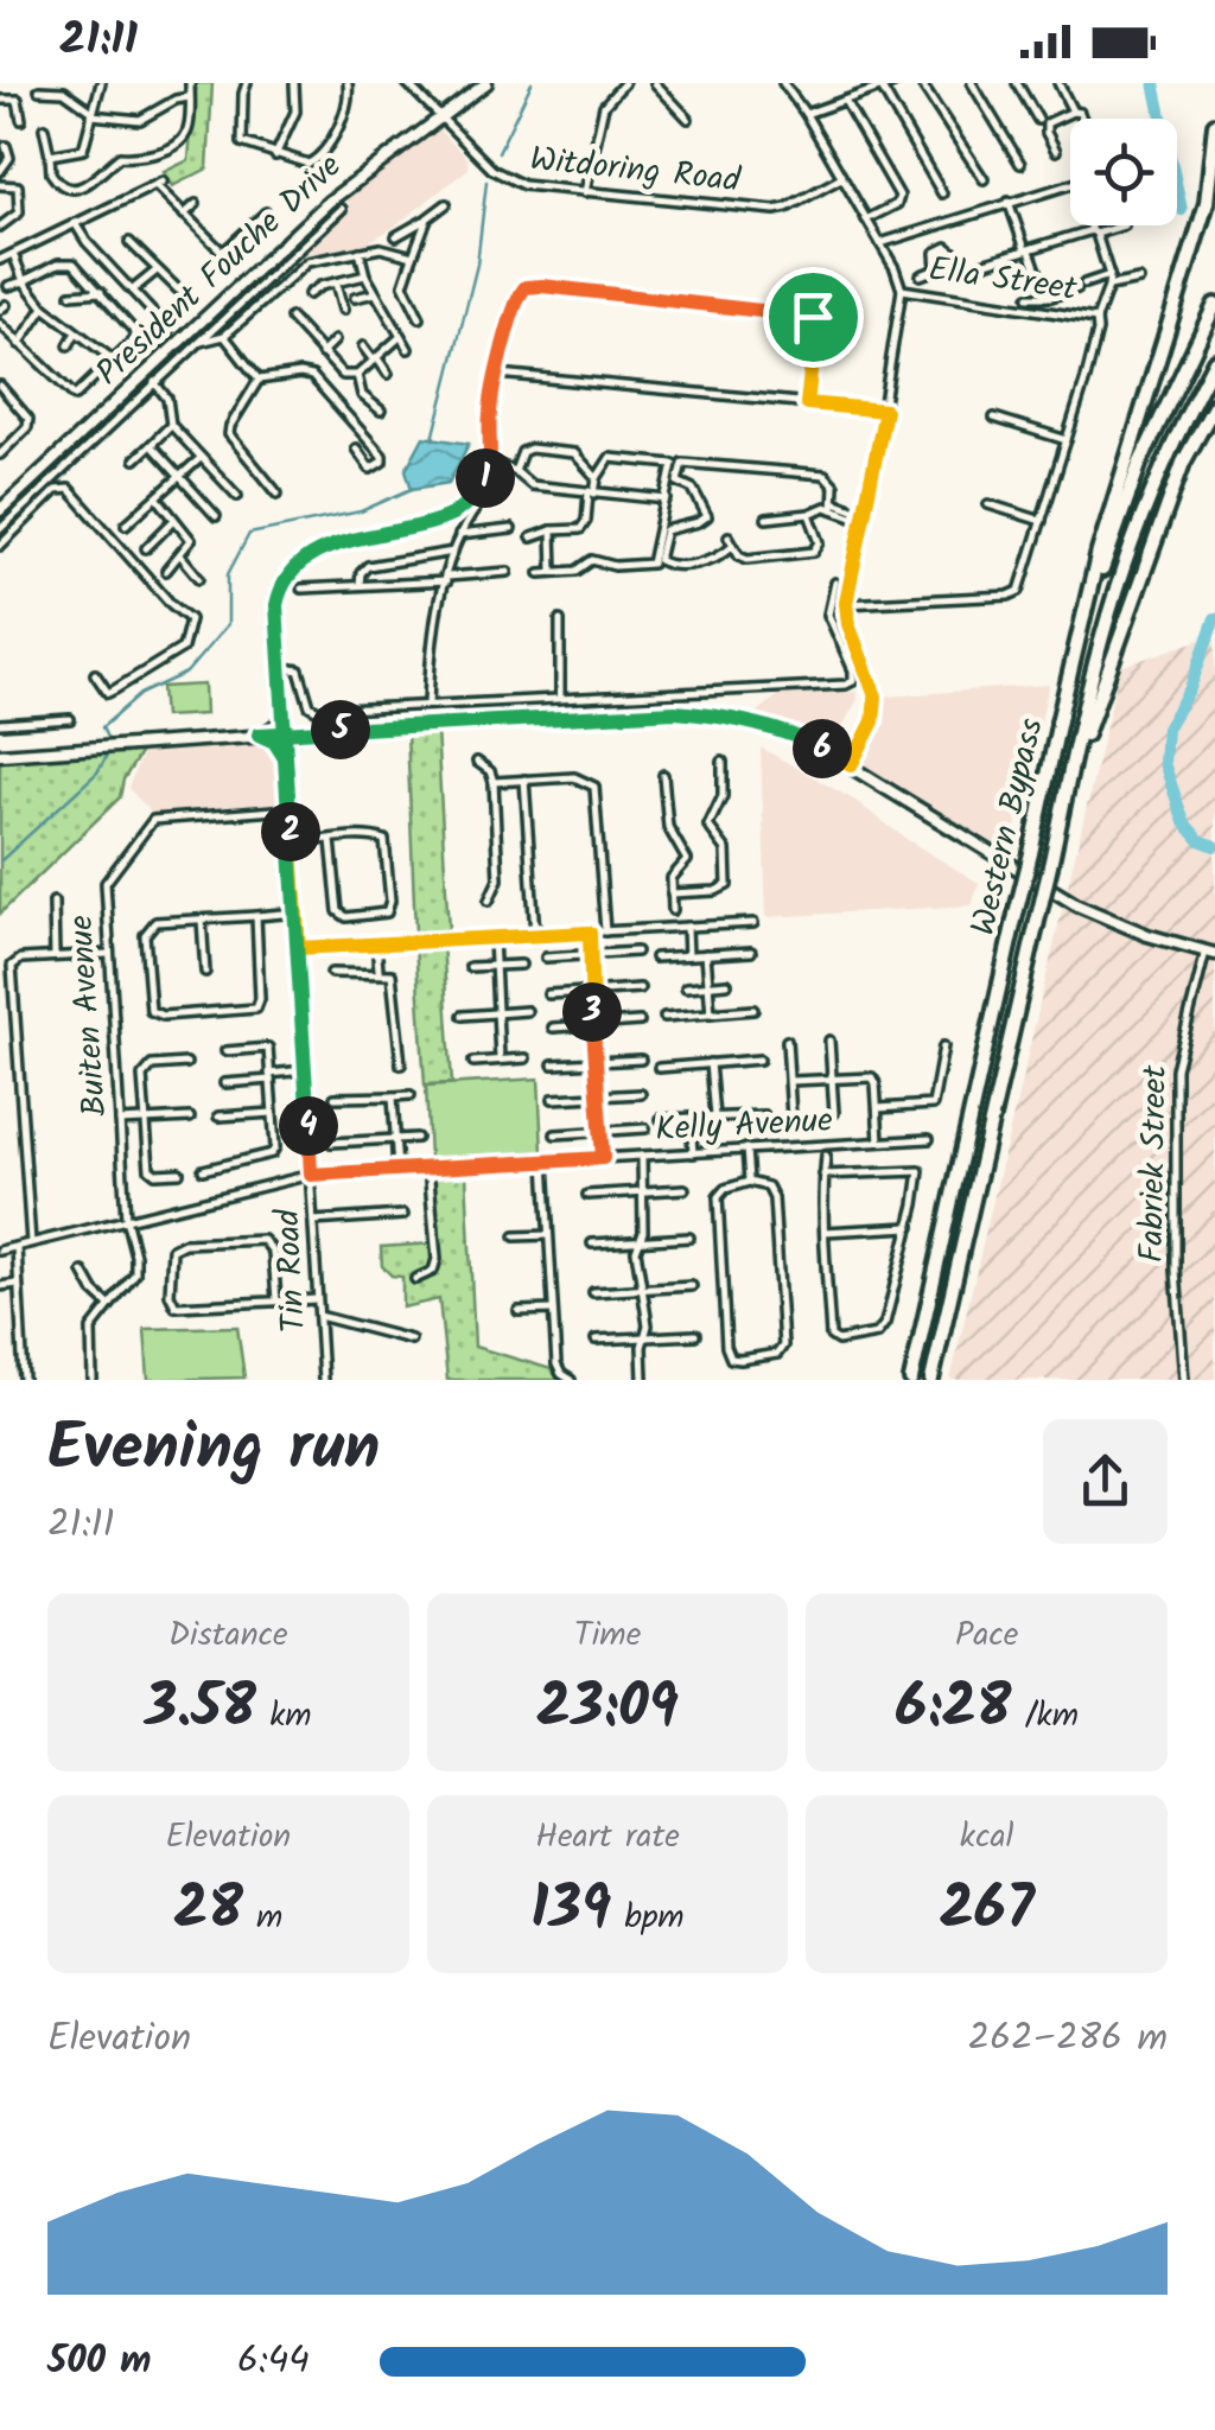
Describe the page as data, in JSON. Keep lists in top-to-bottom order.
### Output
{
  "streets": {
    "highway": ["Western Bypass"],
    "street": [
      "Witdoring Road",
      "President Fouche Drive",
      "Ella Street",
      "Buiten Avenue",
      "Kelly Avenue",
      "Fabriek Street",
      "Tin Road"
    ]
  },
  "crossings": [
    ["Witdoring Road", "President Fouche Drive"],
    ["Buiten Avenue", "Kelly Avenue"],
    ["Buiten Avenue", "Tin Road"],
    ["Kelly Avenue", "Tin Road"]
  ],
  "page": {
    "status": "21:11",
    "pins": [
      "1",
      "5",
      "6",
      "2",
      "3",
      "4"
    ],
    "heading": ["Evening run", "21:11"],
    "stats": [
      ["Distance", "3.58 km"],
      ["Time", "23:09"],
      ["Pace", "6:28 /km"],
      ["Elevation", "28 m"],
      ["Heart rate", "139 bpm"],
      ["kcal", "267"]
    ],
    "chart": ["Elevation", "262–286 m"],
    "list": [
      {
        "name": "500 m",
        "note": "6:44"
      }
    ]
  }
}
